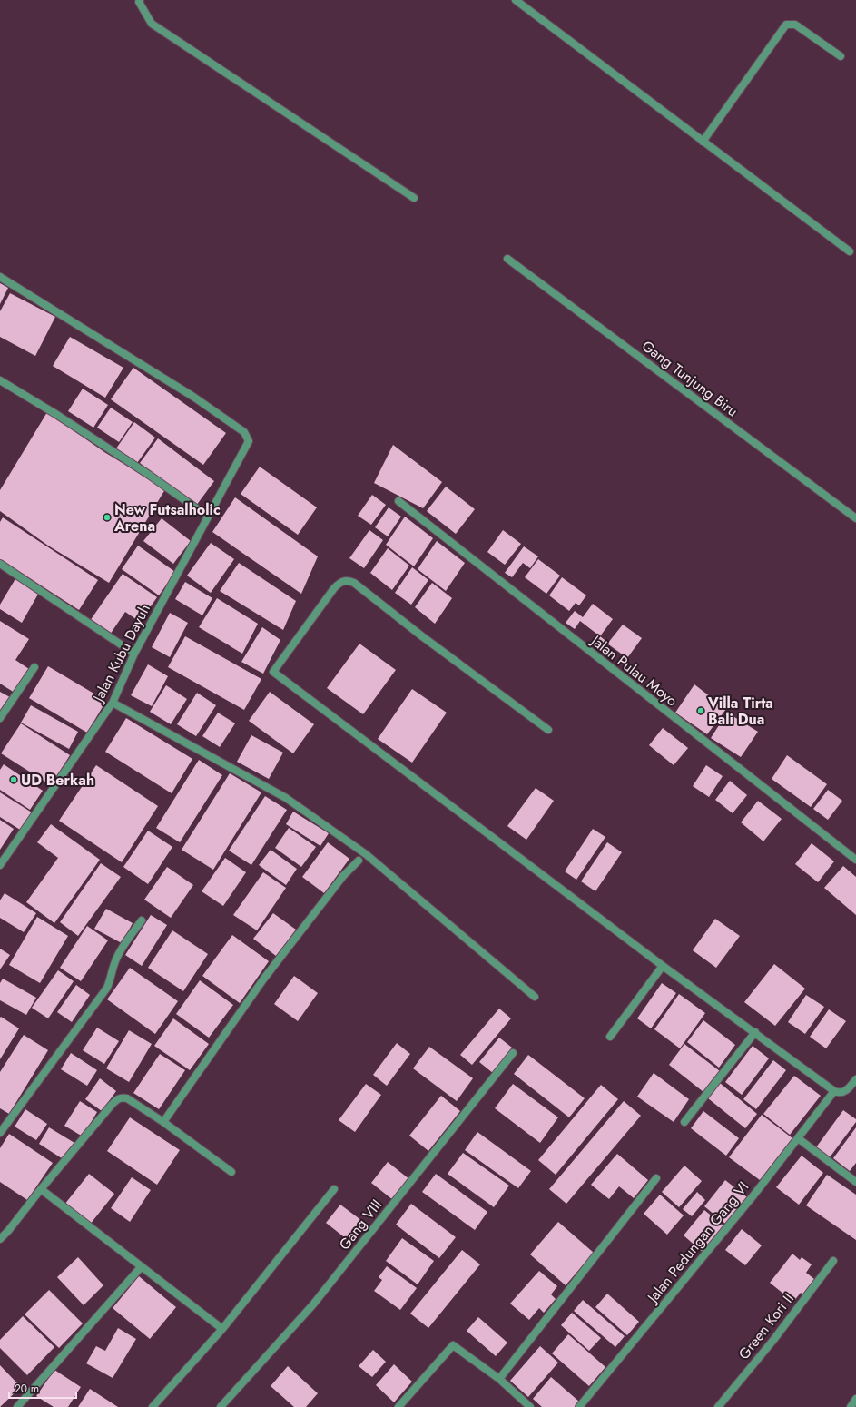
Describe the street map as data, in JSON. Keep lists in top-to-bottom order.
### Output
{
  "streets": {
    "street": [
      "Gang Tunjung Biru",
      "Jalan Kubu Dayuh",
      "Jalan Pulau Moyo",
      "Gang VIII",
      "Jalan Pedungan Gang VI",
      "Green Kori II"
    ]
  },
  "places": ["New Futsalholic Arena", "Villa Tirta Bali Dua", "UD Berkah"],
  "scale_bar": "20 m"
}
